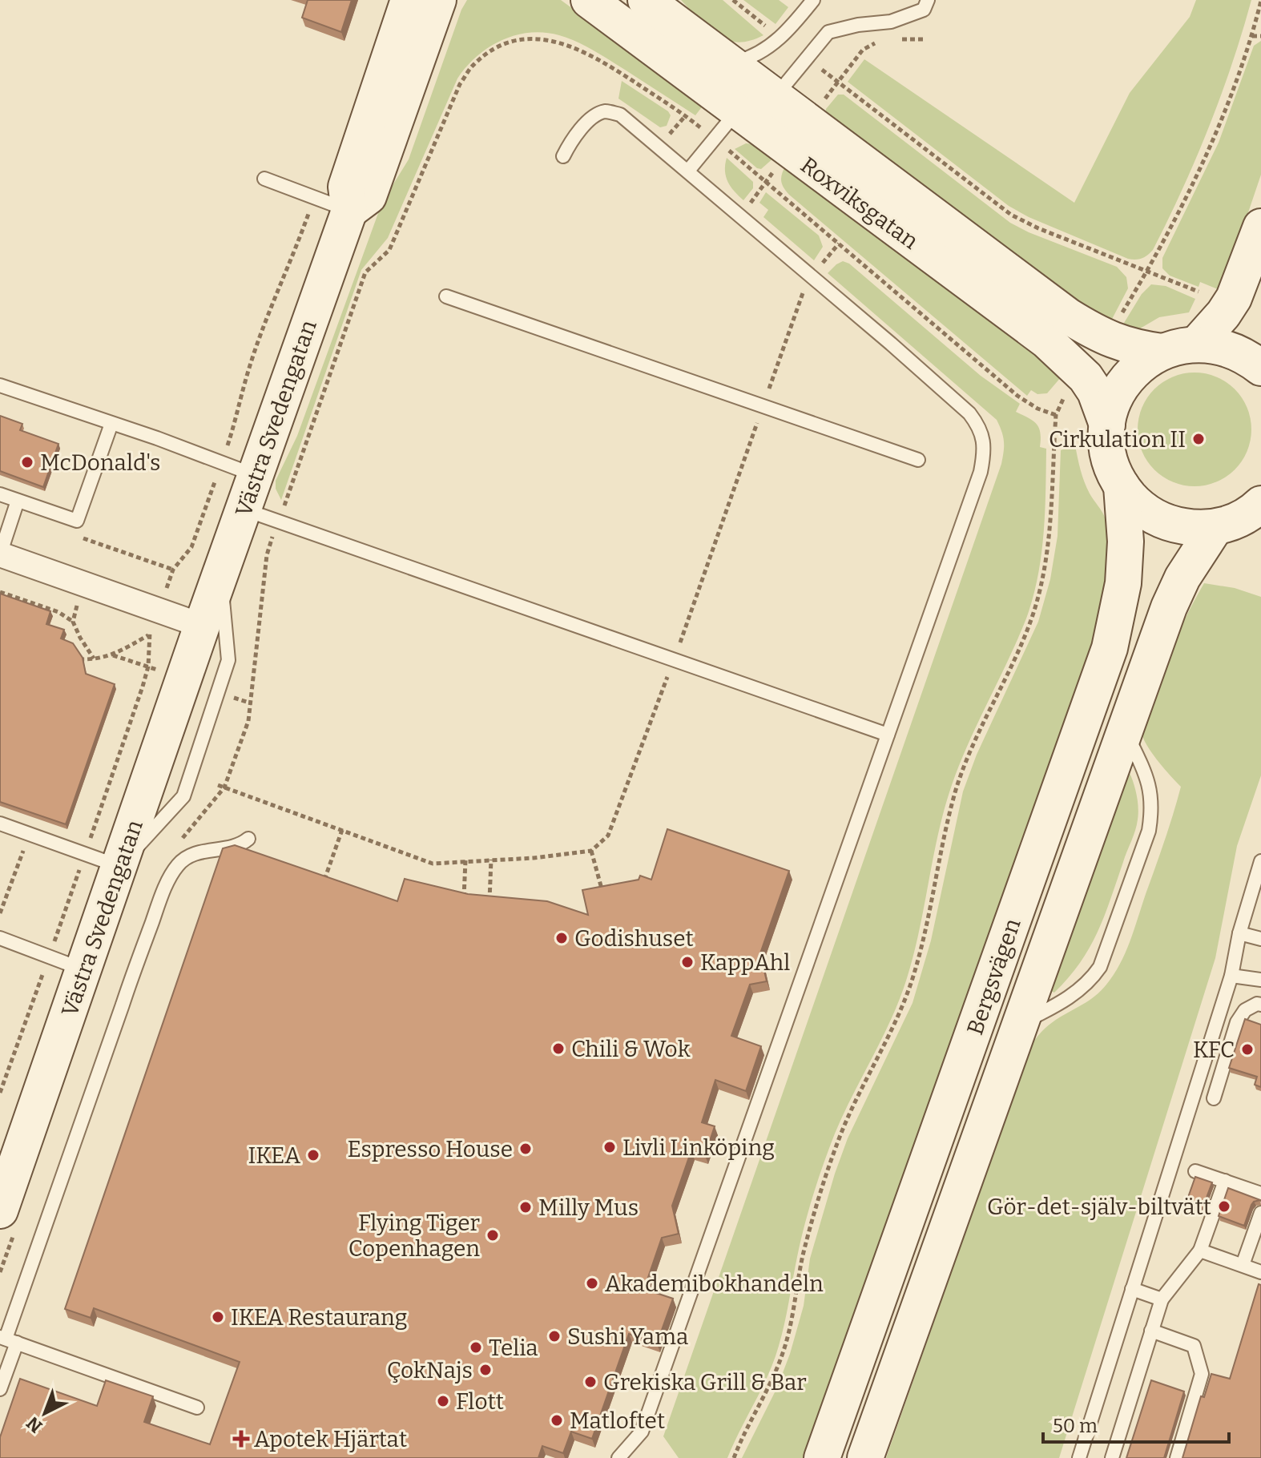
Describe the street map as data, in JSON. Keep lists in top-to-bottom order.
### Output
{
  "streets": {
    "street": ["Roxviksgatan", "Västra Svedengatan", "Bergsvägen"]
  },
  "places": {
    "other": [
      "Cirkulation II",
      "McDonald's",
      "Godishuset",
      "KappAhl",
      "Chili & Wok",
      "KFC",
      "Livli Linköping",
      "Espresso House",
      "IKEA",
      "Gör-det-själv-biltvätt",
      "Milly Mus",
      "Flying Tiger Copenhagen",
      "Akademibokhandeln",
      "IKEA Restaurang",
      "Sushi Yama",
      "Telia",
      "ÇokNajs",
      "Grekiska Grill & Bar",
      "Flott",
      "Matloftet"
    ],
    "health": ["Apotek Hjärtat"]
  },
  "scale_bar": "50 m",
  "north": "bottom left"
}
